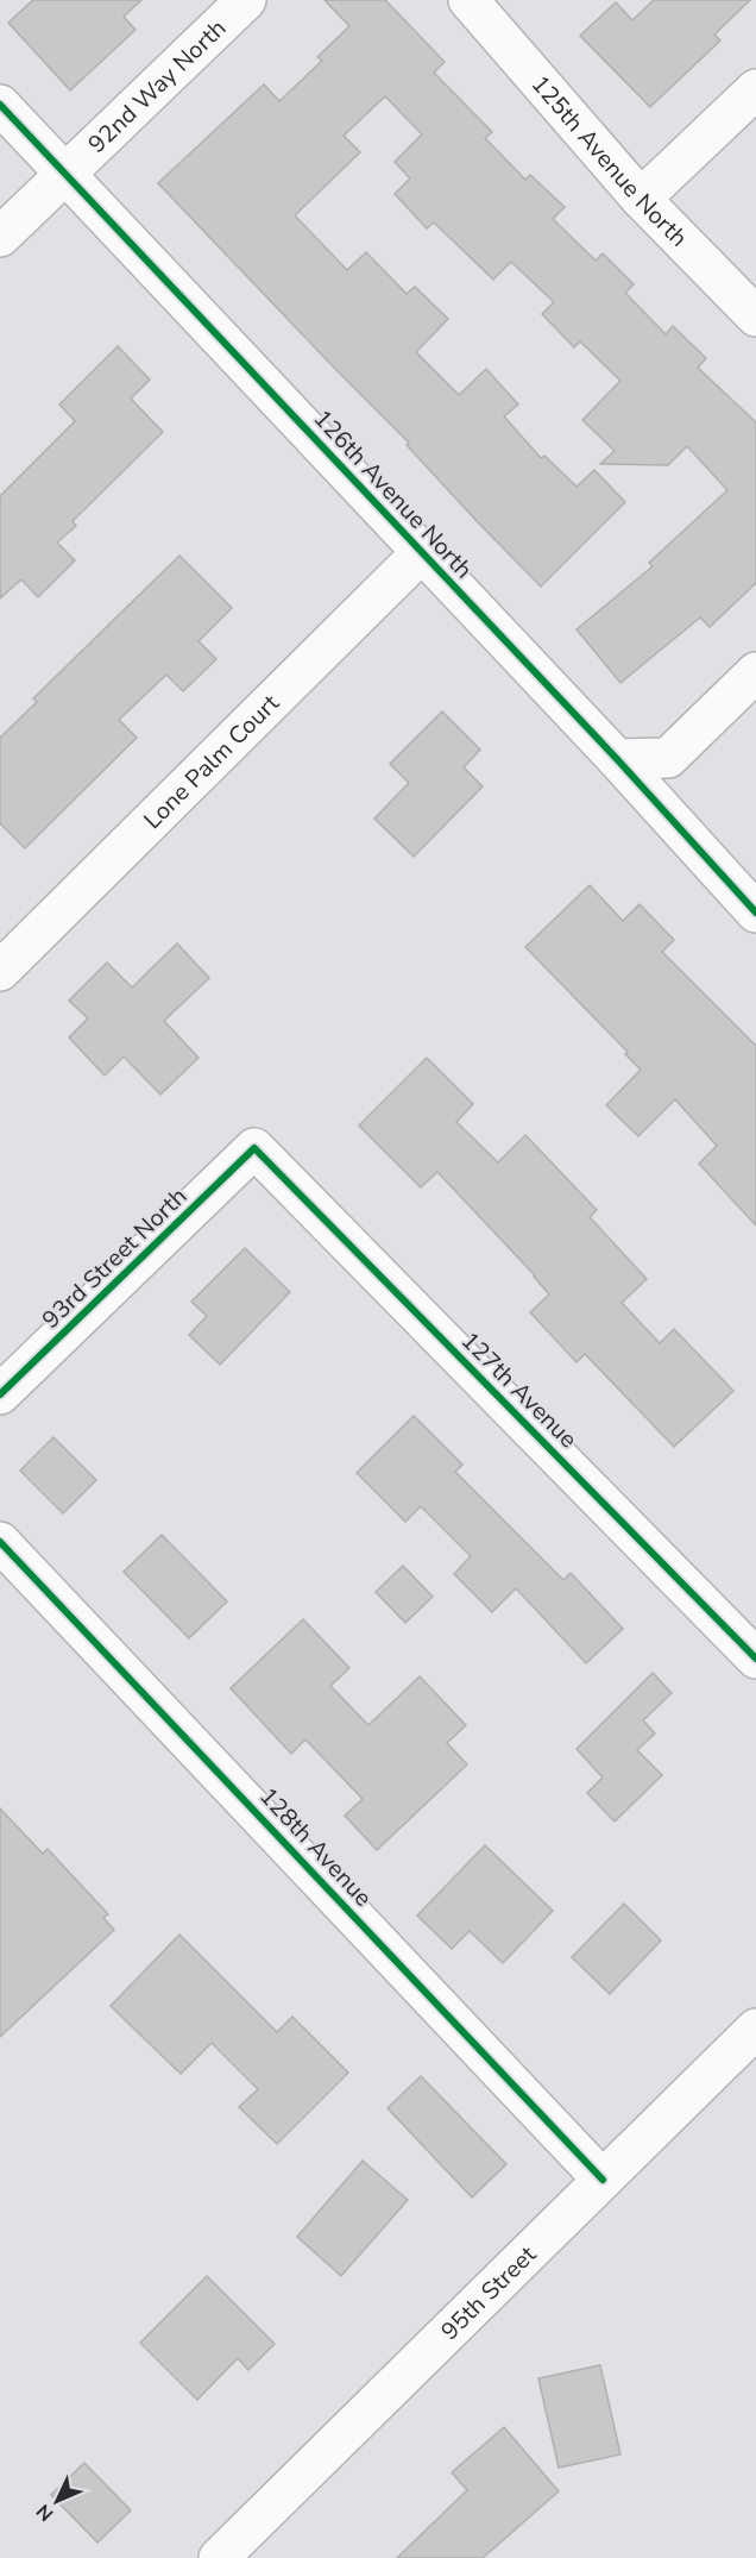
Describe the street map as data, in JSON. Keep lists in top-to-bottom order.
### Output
{
  "streets": {
    "street": [
      "92nd Way North",
      "125th Avenue North",
      "126th Avenue North",
      "Lone Palm Court",
      "93rd Street North",
      "127th Avenue",
      "128th Avenue",
      "95th Street"
    ]
  },
  "crossings": [
    ["92nd Way North", "126th Avenue North"],
    ["126th Avenue North", "Lone Palm Court"],
    ["93rd Street North", "127th Avenue"],
    ["128th Avenue", "95th Street"]
  ],
  "north": "bottom left"
}
